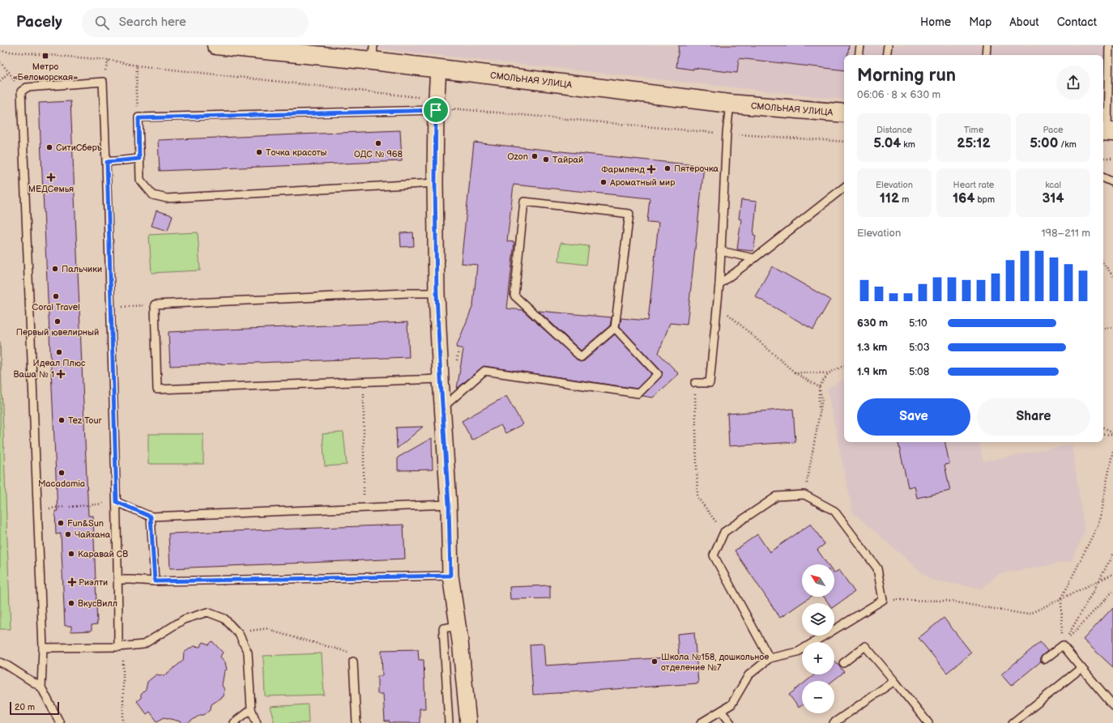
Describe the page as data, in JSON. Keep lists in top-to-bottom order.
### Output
{
  "streets": {
    "street": ["СМОЛЬНАЯ УЛИЦА"]
  },
  "places": {
    "transit": ["Метро «Беломорская»"],
    "other": [
      "ОДС № 968",
      "СитиСберъ",
      "Точка красоты",
      "Ozon",
      "Тайрай",
      "Пятёрочка",
      "Ароматный мир",
      "Пальчики",
      "Coral Travel",
      "Первый ювелирный",
      "Идеал Плюс",
      "Tez Tour",
      "Macadamia",
      "Fun&Sun",
      "Чайхана",
      "Каравай СВ",
      "ВкусВилл",
      "Школа №158, дошкольное отделение №7"
    ],
    "health": [
      "Фармленд",
      "МЕДСемья",
      "Ваша № 1",
      "Риэлти"
    ]
  },
  "scale_bar": "20 m",
  "north": "top left",
  "page": {
    "header": "Pacely",
    "search": "Search here",
    "nav": [
      "Home",
      "Map",
      "About",
      "Contact"
    ],
    "heading": ["Morning run", "06:06 · 8 × 630 m"],
    "stats": [
      ["Distance", "5.04 km"],
      ["Time", "25:12"],
      ["Pace", "5:00 /km"],
      ["Elevation", "112 m"],
      ["Heart rate", "164 bpm"],
      ["kcal", "314"]
    ],
    "chart": ["Elevation", "198–211 m"],
    "list": [
      {
        "name": "630 m",
        "note": "5:10"
      },
      {
        "name": "1.3 km",
        "note": "5:03"
      },
      {
        "name": "1.9 km",
        "note": "5:08"
      }
    ],
    "buttons": ["Save", "Share"],
    "map_buttons": ["+", "−"],
    "scale": "20 m"
  }
}
